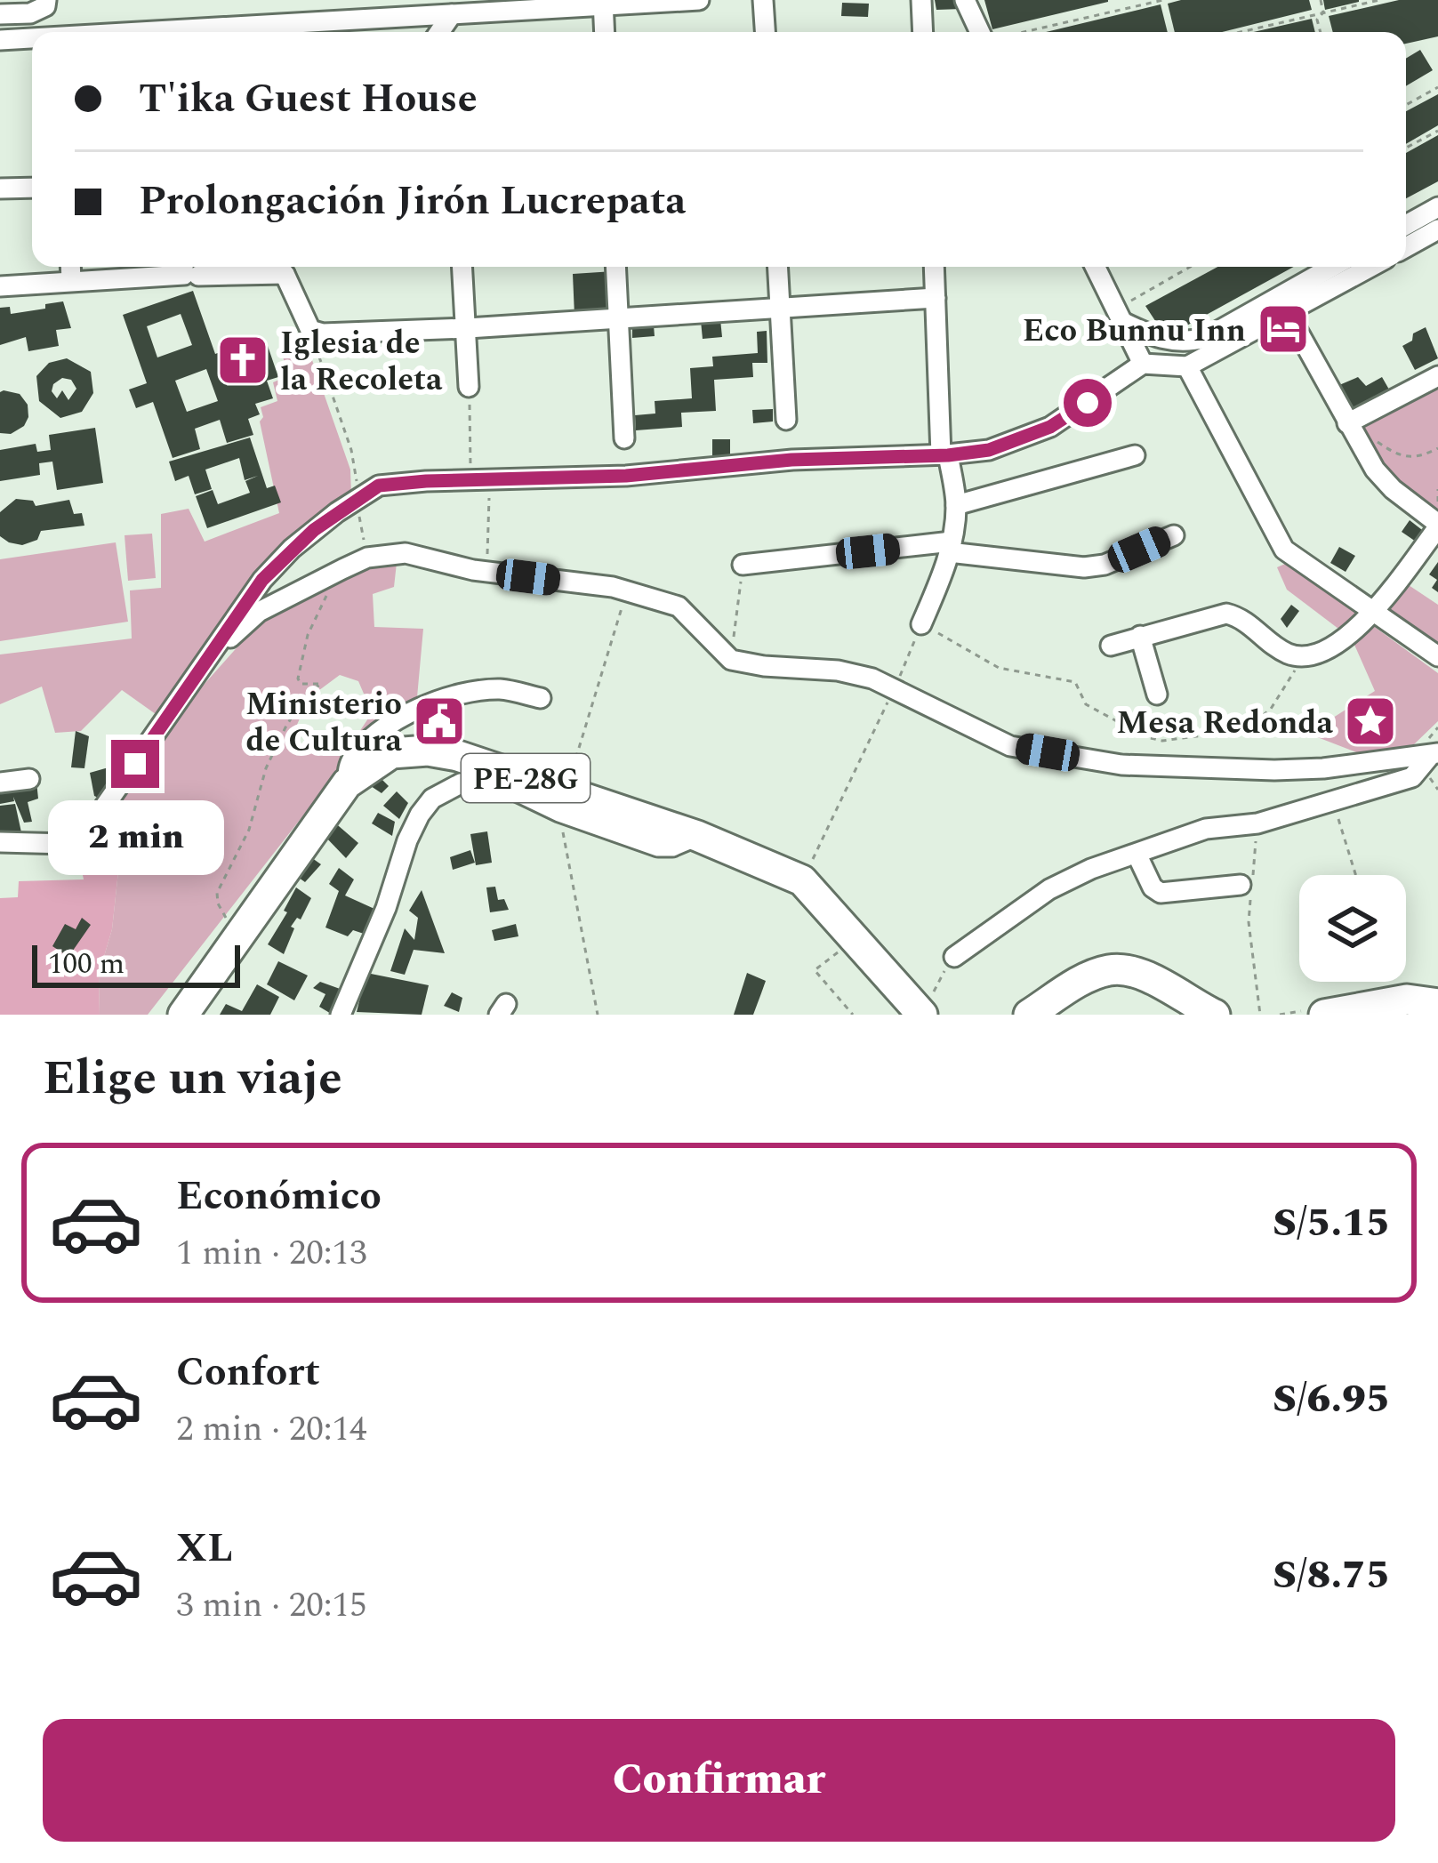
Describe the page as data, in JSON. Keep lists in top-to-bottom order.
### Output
{
  "streets": {
    "highway": ["PE-28G"]
  },
  "places": {
    "hotel": ["Eco Bunnu Inn"],
    "church": ["Iglesia de la Recoleta"],
    "public building": ["Ministerio de Cultura"],
    "place": ["Mesa Redonda"]
  },
  "scale_bar": "100 m",
  "page": {
    "banner": ["T'ika Guest House", "Prolongación Jirón Lucrepata"],
    "bubble": "2 min",
    "scale": "100 m",
    "heading": "Elige un viaje",
    "list": [
      {
        "name": "Económico",
        "note": "1 min · 20:13",
        "value": "S/5.15"
      },
      {
        "name": "Confort",
        "note": "2 min · 20:14",
        "value": "S/6.95"
      },
      {
        "name": "XL",
        "note": "3 min · 20:15",
        "value": "S/8.75"
      }
    ],
    "buttons": "Confirmar"
  }
}
